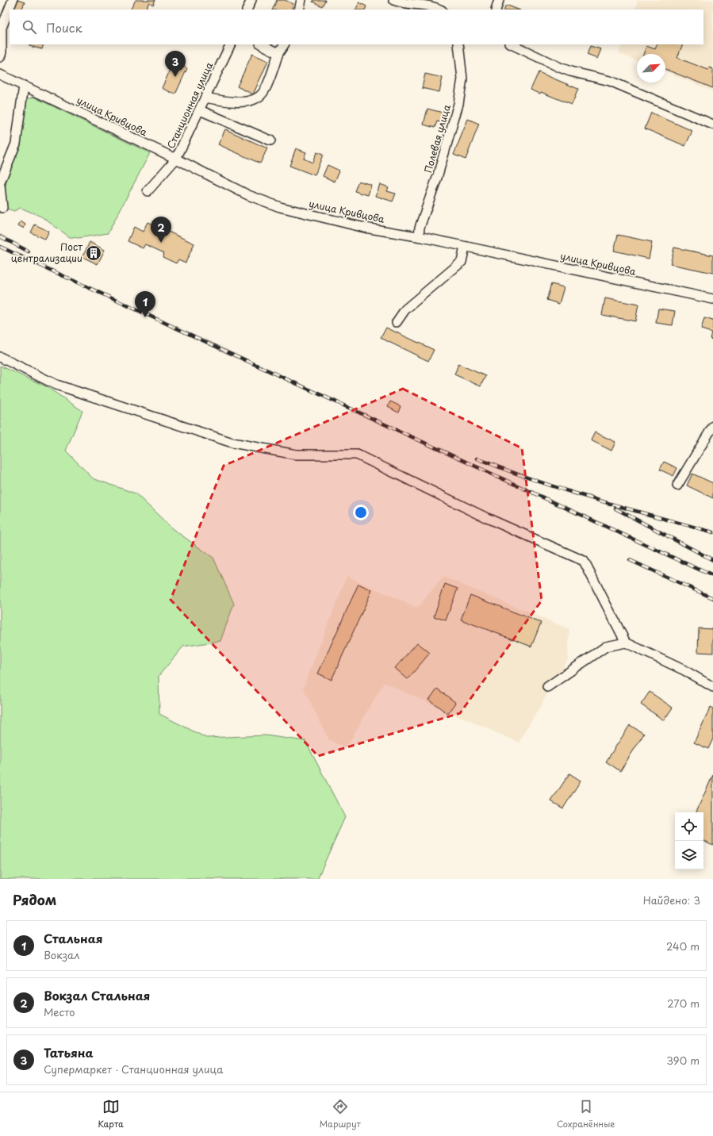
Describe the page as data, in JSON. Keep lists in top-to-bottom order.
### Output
{
  "streets": {
    "street": ["Станционная улица", "улица Кривцова", "Полевая улица"]
  },
  "crossings": [
    ["Станционная улица", "улица Кривцова"],
    ["улица Кривцова", "Полевая улица"]
  ],
  "places": {
    "building": ["Пост централизации"]
  },
  "north": "top right",
  "page": {
    "search": "Поиск",
    "pins": ["3", "2", "1"],
    "heading": ["Рядом", "Найдено: 3"],
    "list": [
      {
        "mark": "1",
        "name": "Стальная",
        "note": "Вокзал",
        "value": "240 m"
      },
      {
        "mark": "2",
        "name": "Вокзал Стальная",
        "note": "Место",
        "value": "270 m"
      },
      {
        "mark": "3",
        "name": "Татьяна",
        "note": "Супермаркет · Станционная улица",
        "value": "390 m"
      }
    ],
    "nav": ["Карта", "Маршрут", "Сохранённые"]
  }
}
